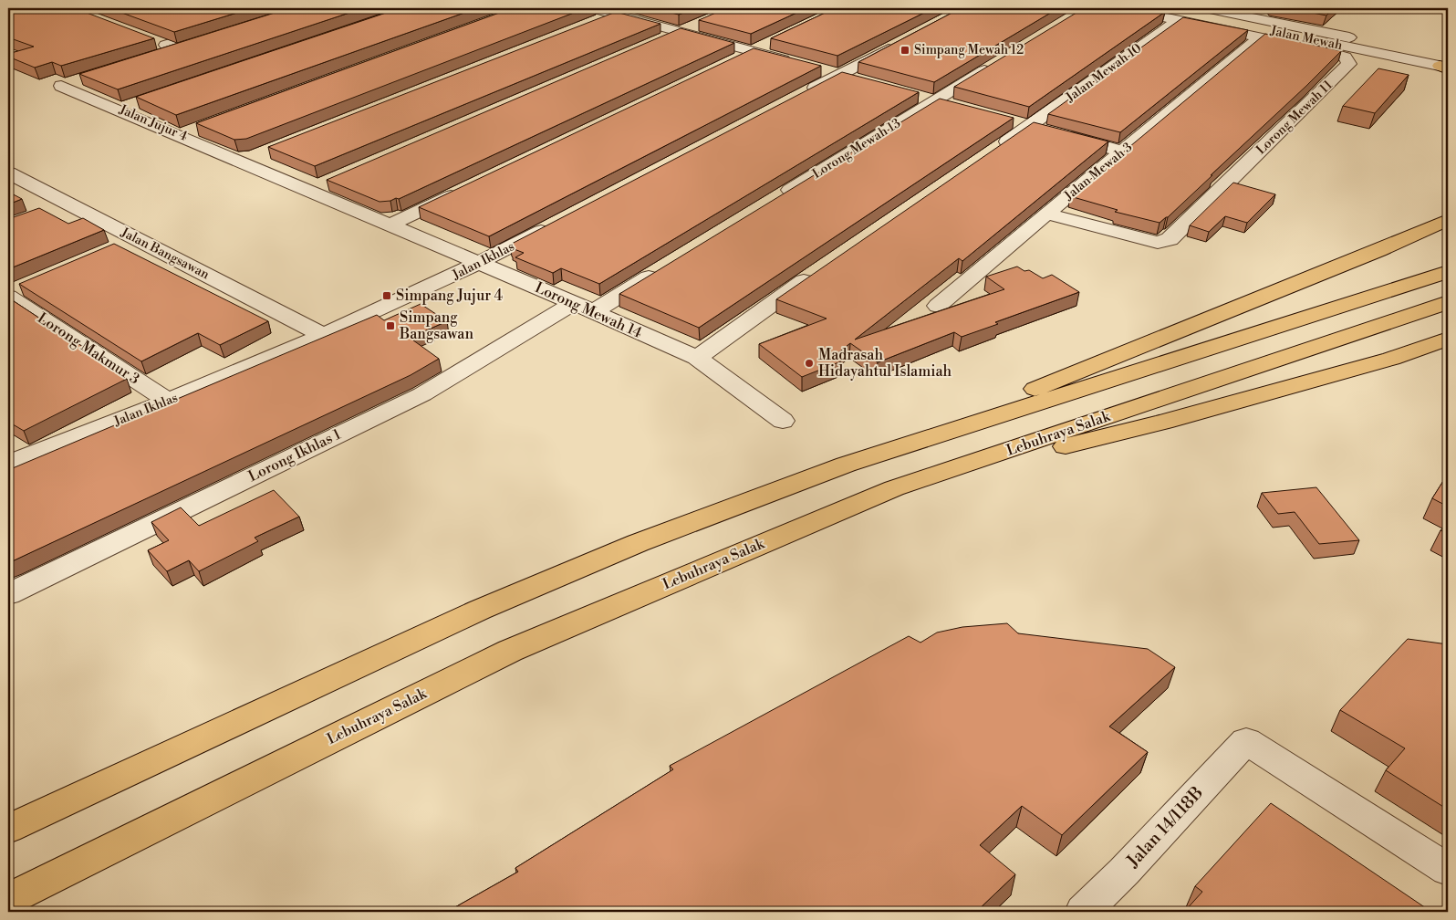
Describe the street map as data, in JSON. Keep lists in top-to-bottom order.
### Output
{
  "streets": {
    "highway": ["Lebuhraya Salak"],
    "street": [
      "Jalan Mewah",
      "Jalan Mewah 10",
      "Lorong Mewah 11",
      "Jalan Jujur 4",
      "Lorong Mewah 13",
      "Jalan Mewah 3",
      "Jalan Bangsawan",
      "Jalan Ikhlas",
      "Lorong Mewah 14",
      "Lorong Makmur 3",
      "Lorong Ikhlas 1",
      "Jalan 14/118B"
    ]
  },
  "crossings": [
    ["Lorong Mewah 11", "Jalan Mewah 3"],
    ["Jalan Jujur 4", "Jalan Ikhlas"],
    ["Jalan Jujur 4", "Lorong Mewah 14"],
    ["Jalan Bangsawan", "Jalan Ikhlas"],
    ["Jalan Ikhlas", "Lorong Mewah 14"],
    ["Jalan Ikhlas", "Lorong Makmur 3"],
    ["Lorong Mewah 14", "Lorong Ikhlas 1"]
  ],
  "places": {
    "transit": ["Simpang Mewah 12", "Simpang Jujur 4", "Simpang Bangsawan"],
    "other": ["Madrasah Hidayahtul Islamiah"]
  }
}
